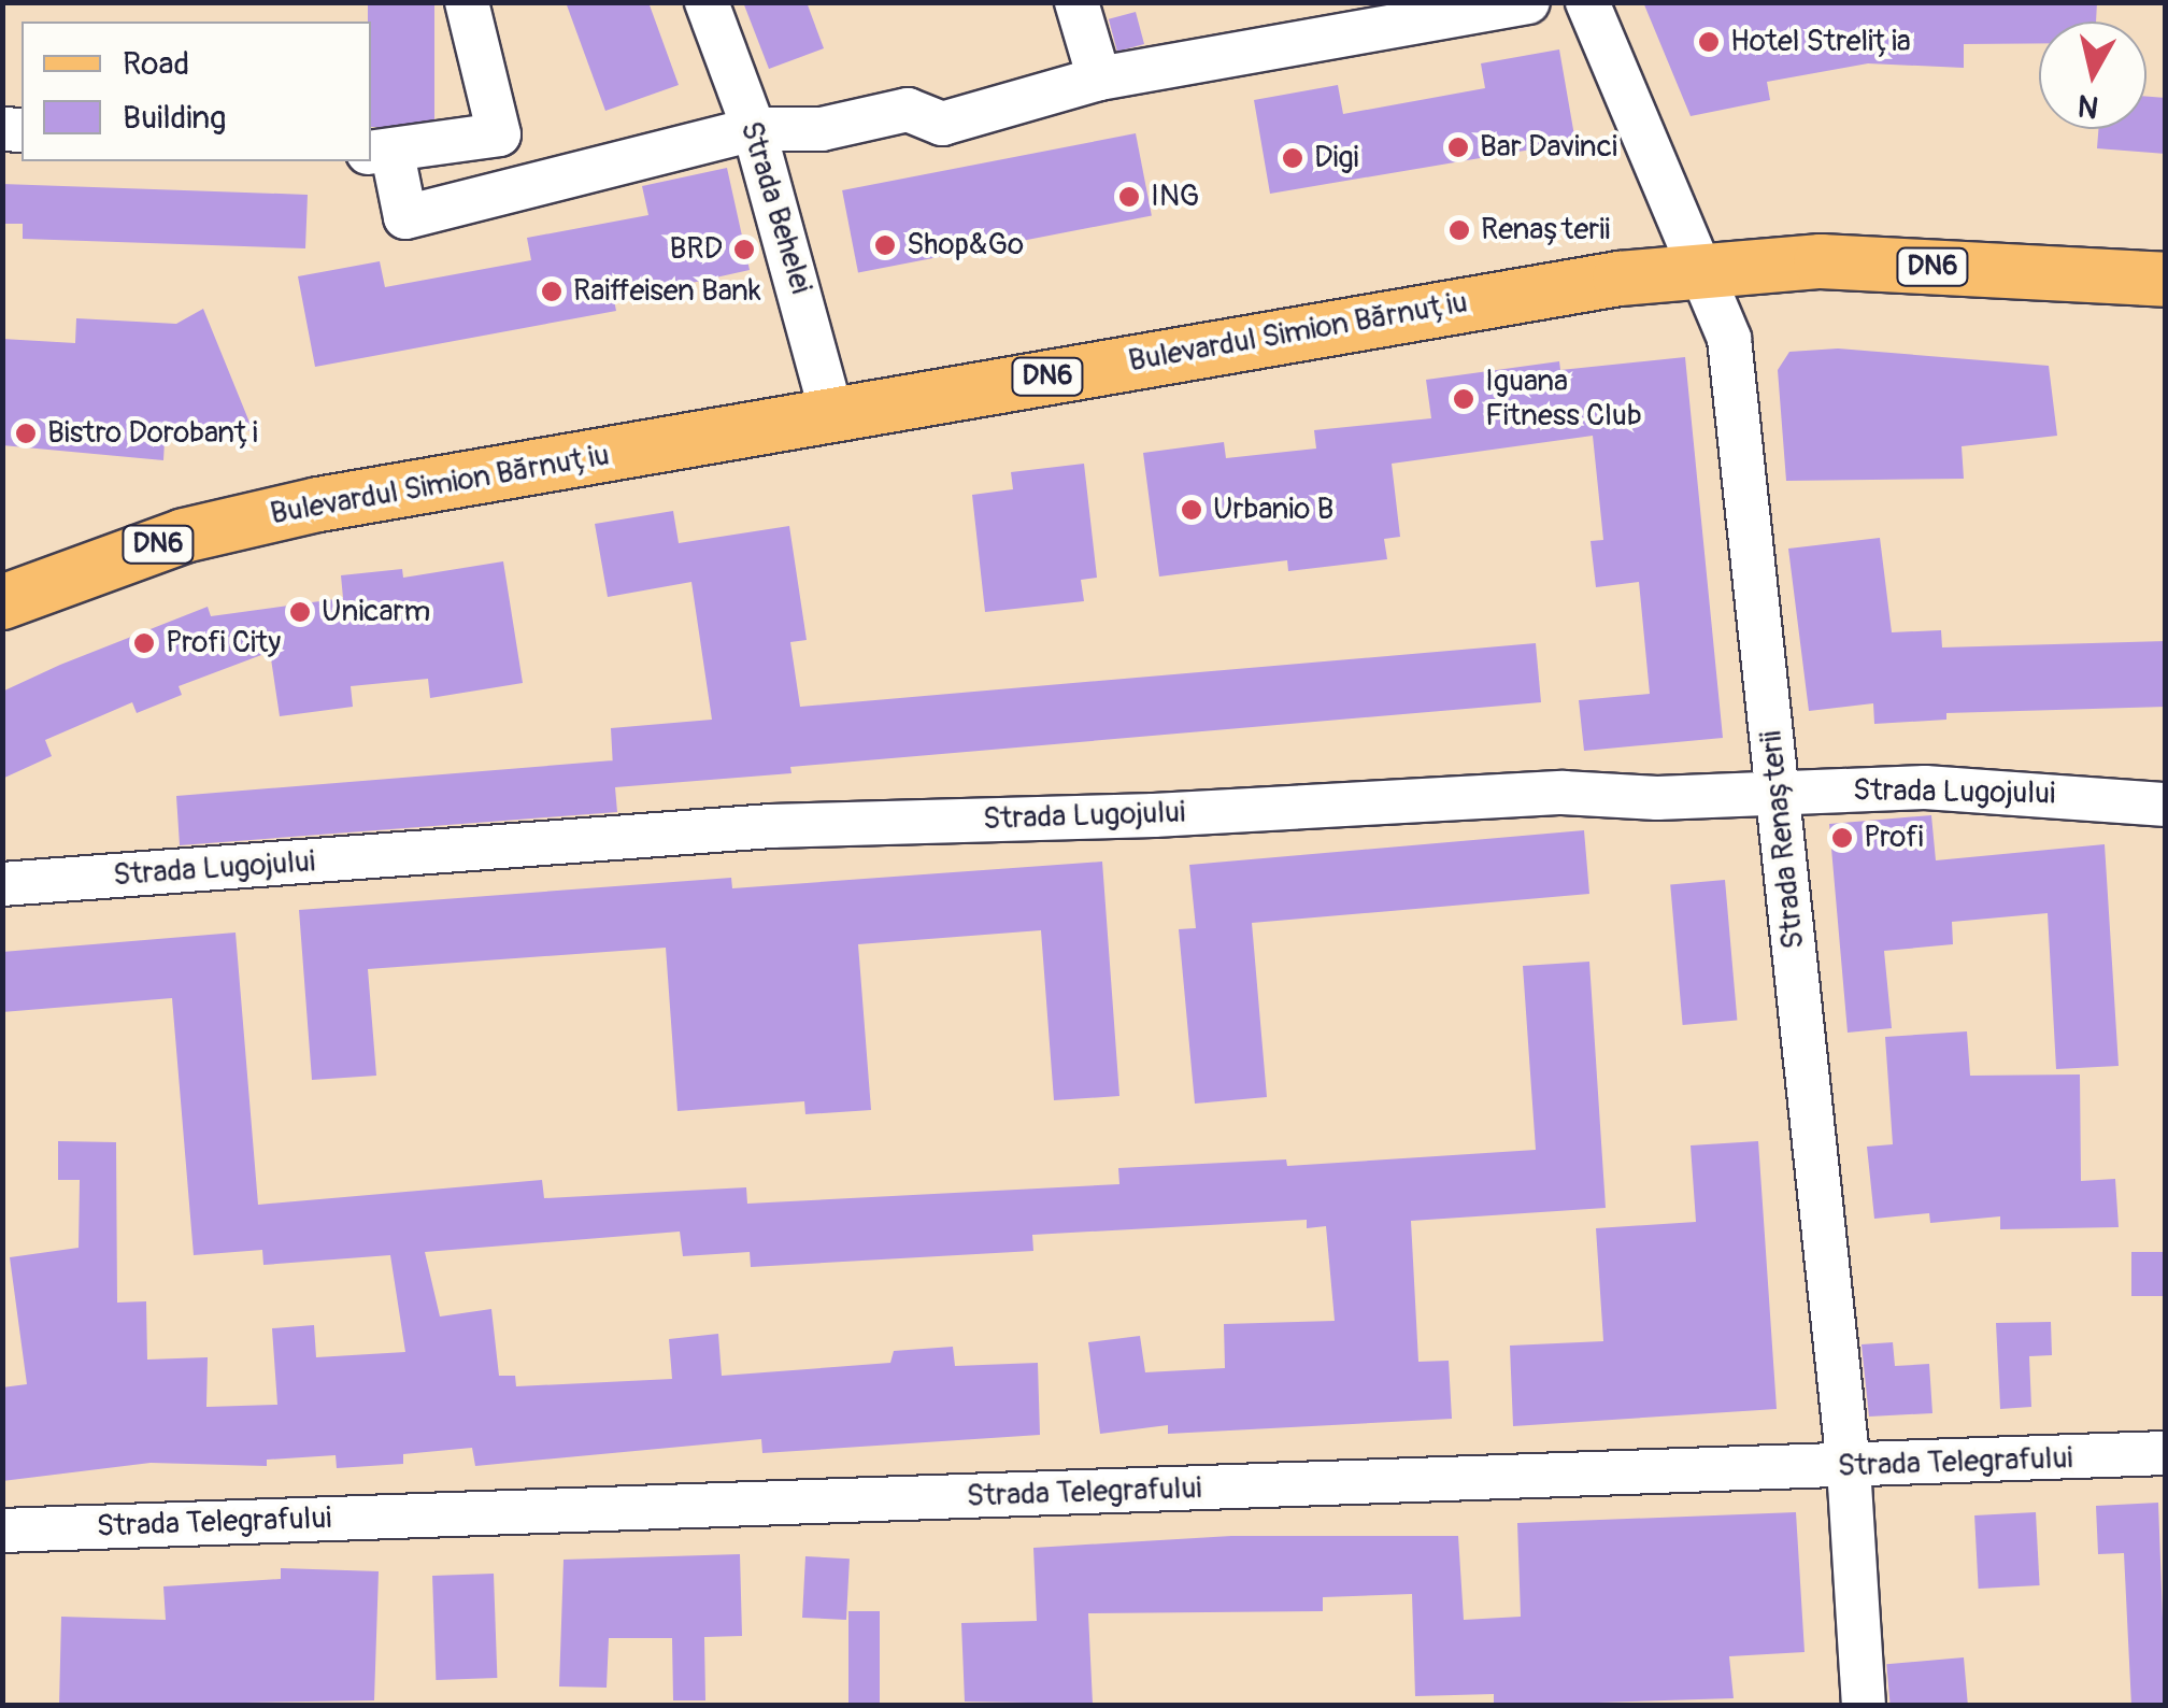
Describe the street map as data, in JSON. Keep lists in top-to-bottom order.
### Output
{
  "streets": {
    "main road": ["DN6", "Bulevardul Simion Bărnuțiu"],
    "street": [
      "Strada Behelei",
      "Strada Lugojului",
      "Strada Renașterii",
      "Strada Telegrafului"
    ]
  },
  "crossings": [
    ["Strada Behelei", "Bulevardul Simion Bărnuțiu"],
    ["Bulevardul Simion Bărnuțiu", "Strada Renașterii"],
    ["Strada Lugojului", "Strada Renașterii"],
    ["Strada Renașterii", "Strada Telegrafului"]
  ],
  "places": [
    "Hotel Streliția",
    "Bar Davinci",
    "Digi",
    "ING",
    "Renașterii",
    "Shop&Go",
    "BRD",
    "Raiffeisen Bank",
    "Iguana Fitness Club",
    "Bistro Dorobanți",
    "Urbanio B",
    "Unicarm",
    "Profi City",
    "Profi"
  ],
  "legend": ["Road", "Building"],
  "north": "bottom"
}
